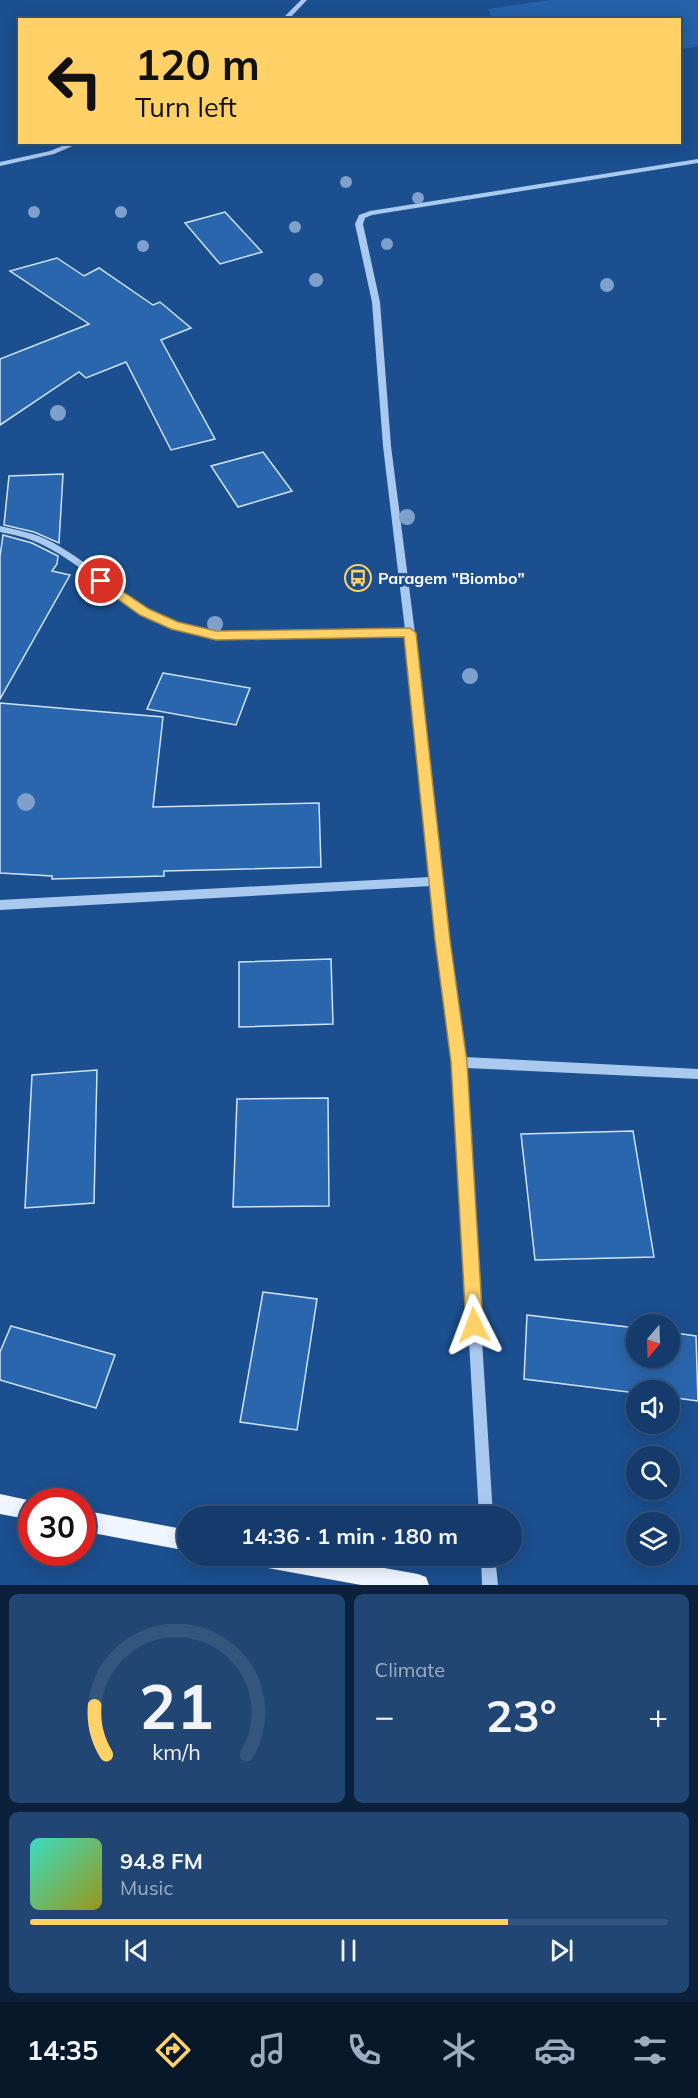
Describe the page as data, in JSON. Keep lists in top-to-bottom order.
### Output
{
  "places": {
    "bus stop": ["Paragem \"Biombo\""]
  },
  "north": "bottom",
  "page": {
    "turn": ["120 m", "Turn left"],
    "limit": "30",
    "trip": "14:36 · 1 min · 180 m",
    "tile": "Climate",
    "heat": ["−", "23°", "+"],
    "song": ["94.8 FM", "Music"],
    "tabs": "14:35",
    "gauge": ["21", "km/h"]
  }
}
